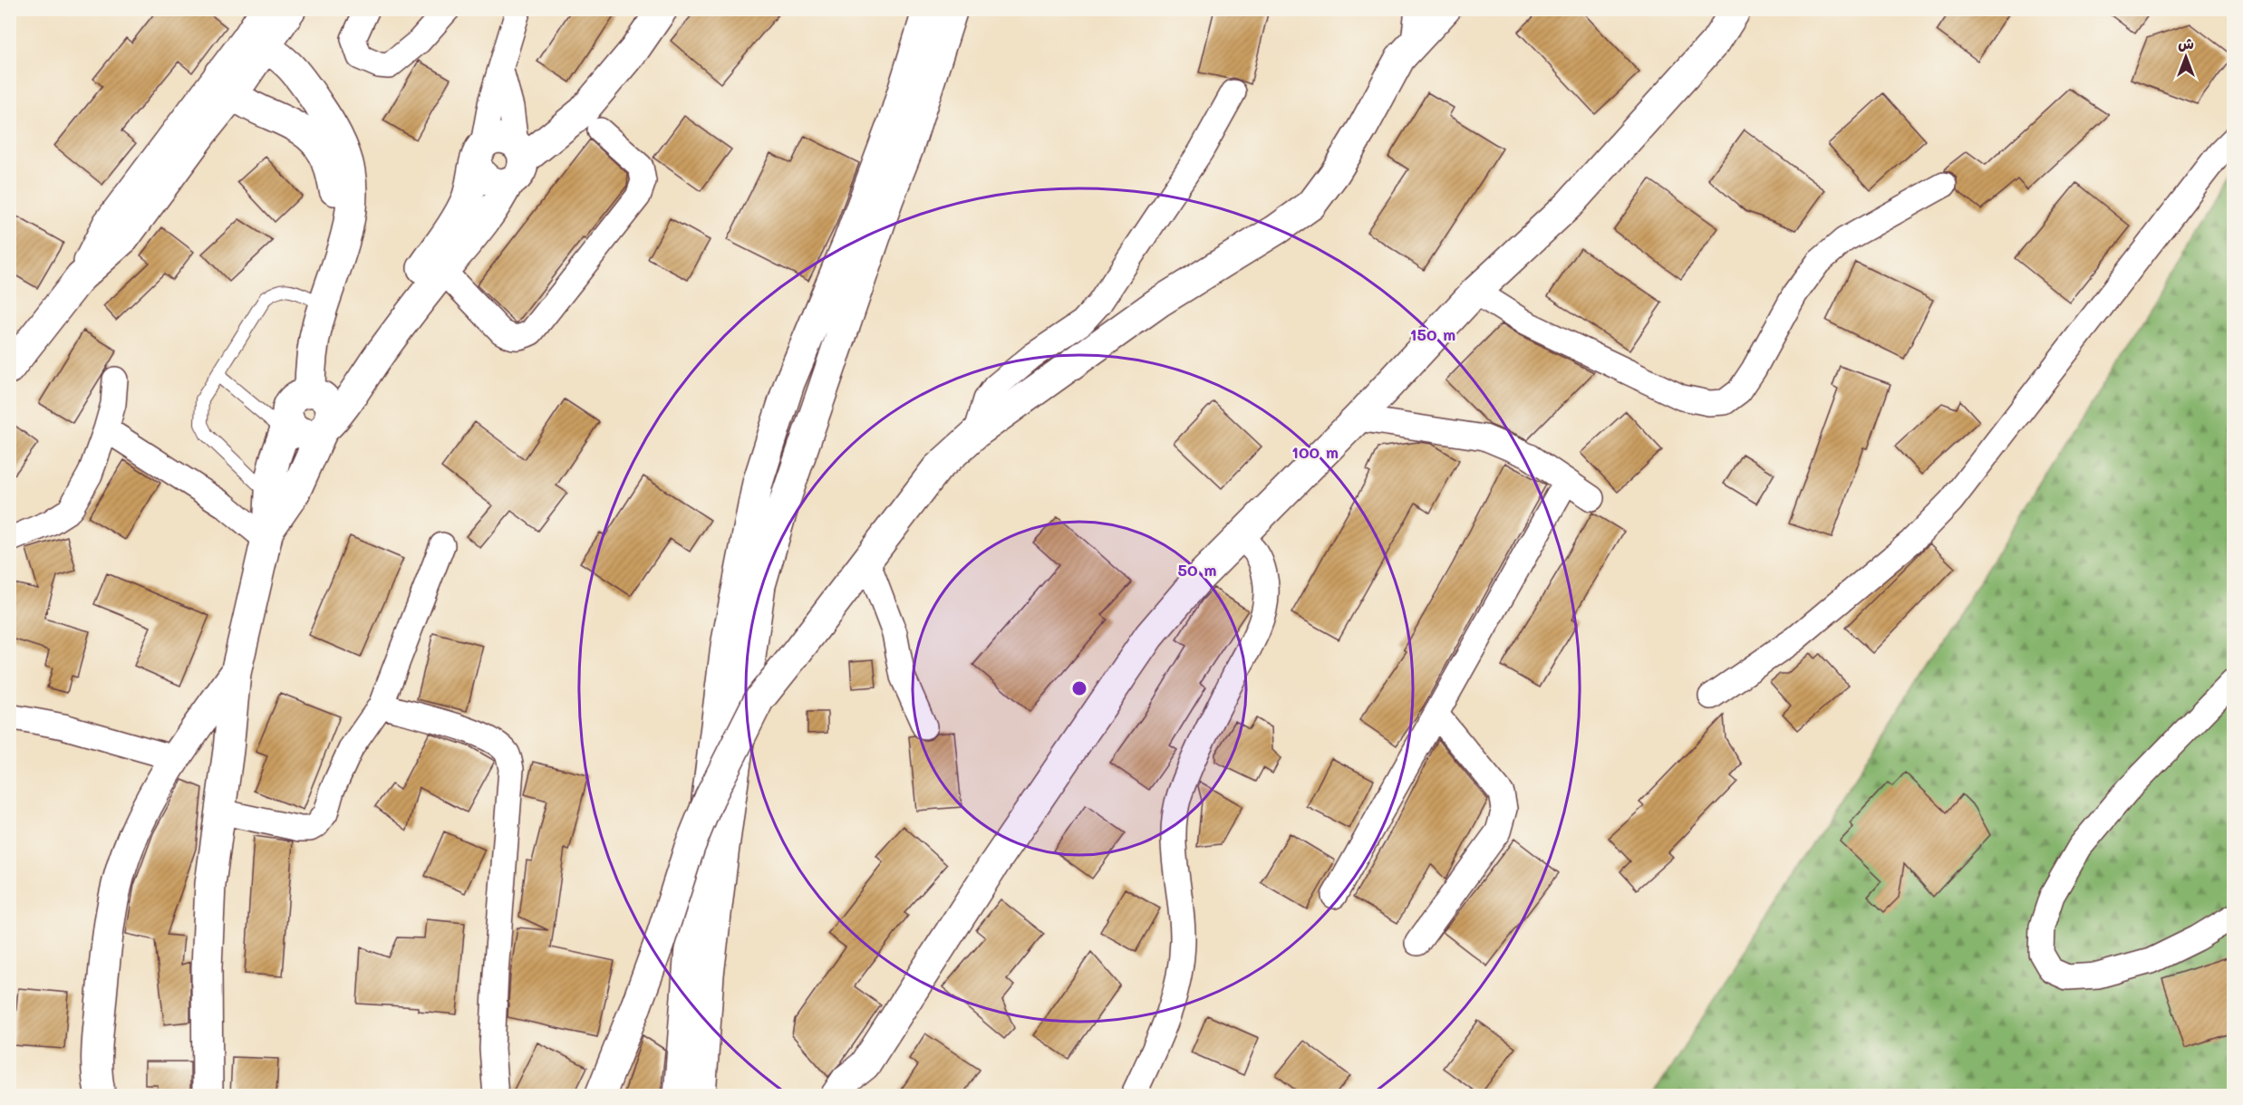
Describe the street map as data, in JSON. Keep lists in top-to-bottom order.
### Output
{
  "north": "top",
  "rings": ["150 m", "100 m", "50 m"]
}
